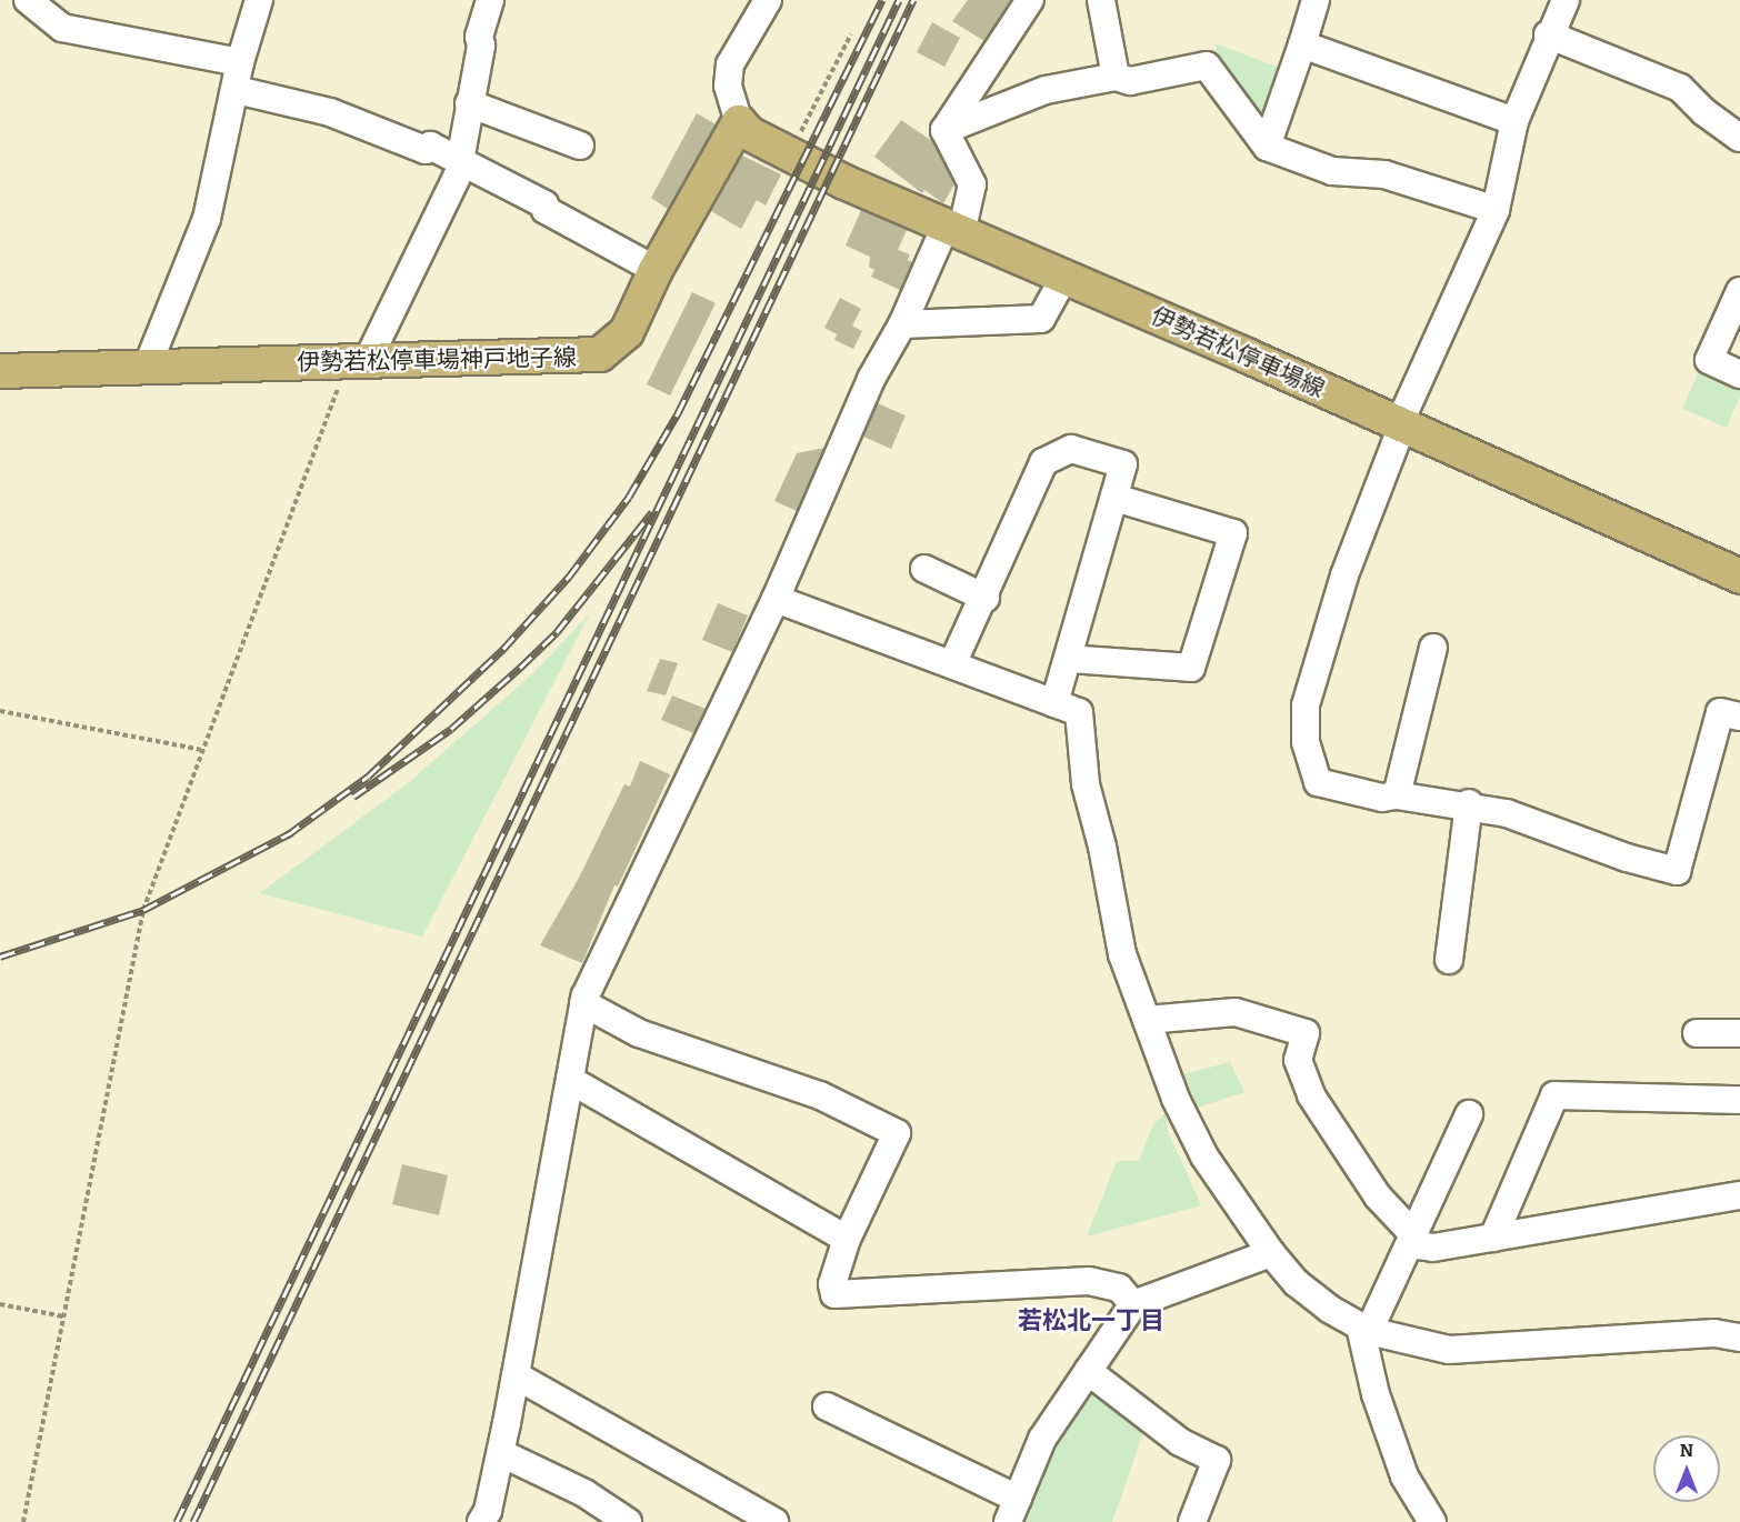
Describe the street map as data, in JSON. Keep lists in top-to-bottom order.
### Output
{
  "streets": {
    "main road": ["伊勢若松停車場線", "伊勢若松停車場神戸地子線"]
  },
  "crossings": [
    ["伊勢若松停車場線", "伊勢若松停車場神戸地子線"]
  ],
  "districts": ["若松北一丁目"],
  "north": "top"
}
